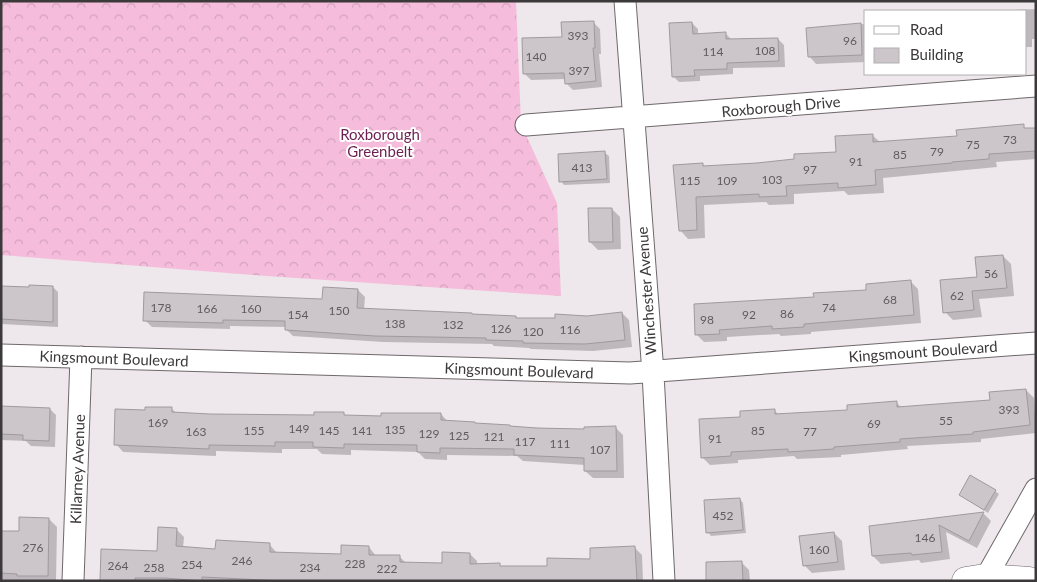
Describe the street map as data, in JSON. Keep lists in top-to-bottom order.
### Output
{
  "streets": {
    "street": [
      "Roxborough Drive",
      "Winchester Avenue",
      "Kingsmount Boulevard",
      "Killarney Avenue"
    ]
  },
  "crossings": [
    ["Roxborough Drive", "Winchester Avenue"],
    ["Winchester Avenue", "Kingsmount Boulevard"],
    ["Kingsmount Boulevard", "Killarney Avenue"]
  ],
  "parks": ["Roxborough Greenbelt"],
  "house_numbers": [
    "393",
    "96",
    "108",
    "114",
    "140",
    "397",
    "73",
    "75",
    "79",
    "85",
    "91",
    "413",
    "97",
    "103",
    "115",
    "109",
    "56",
    "62",
    "68",
    "178",
    "74",
    "166",
    "160",
    "150",
    "86",
    "154",
    "92",
    "98",
    "138",
    "132",
    "126",
    "116",
    "120",
    "393",
    "55",
    "169",
    "69",
    "149",
    "135",
    "155",
    "145",
    "141",
    "85",
    "163",
    "77",
    "129",
    "125",
    "121",
    "91",
    "117",
    "111",
    "107",
    "452",
    "146",
    "276",
    "160",
    "246",
    "228",
    "254",
    "264",
    "258",
    "234",
    "222"
  ],
  "legend": ["Road", "Building"]
}
